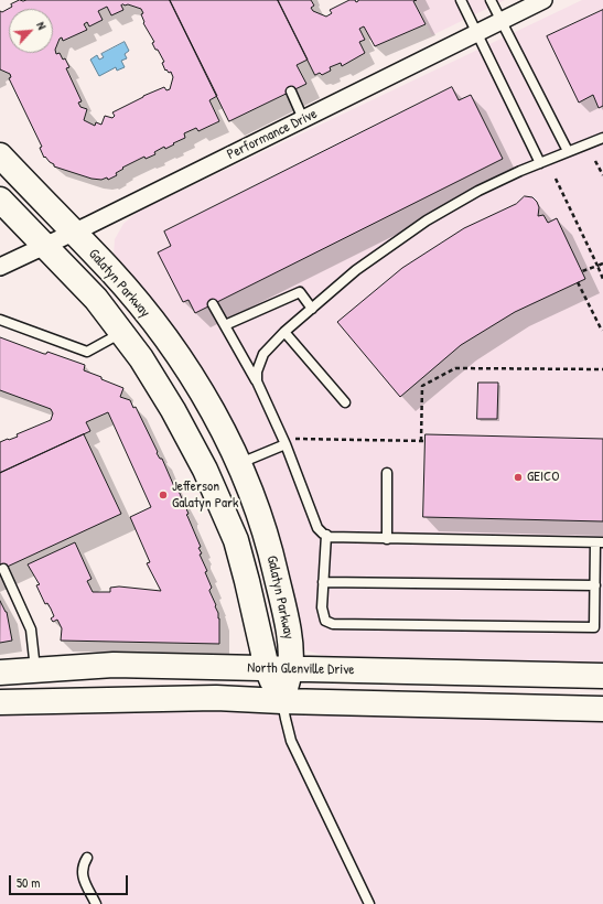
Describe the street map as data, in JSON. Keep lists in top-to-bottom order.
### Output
{
  "streets": {
    "street": ["Performance Drive", "Galatyn Parkway", "North Glenville Drive"]
  },
  "crossings": [
    ["Performance Drive", "Galatyn Parkway"],
    ["Galatyn Parkway", "North Glenville Drive"]
  ],
  "places": ["GEICO", "Jefferson Galatyn Park"],
  "scale_bar": "50 m",
  "north": "top right"
}
